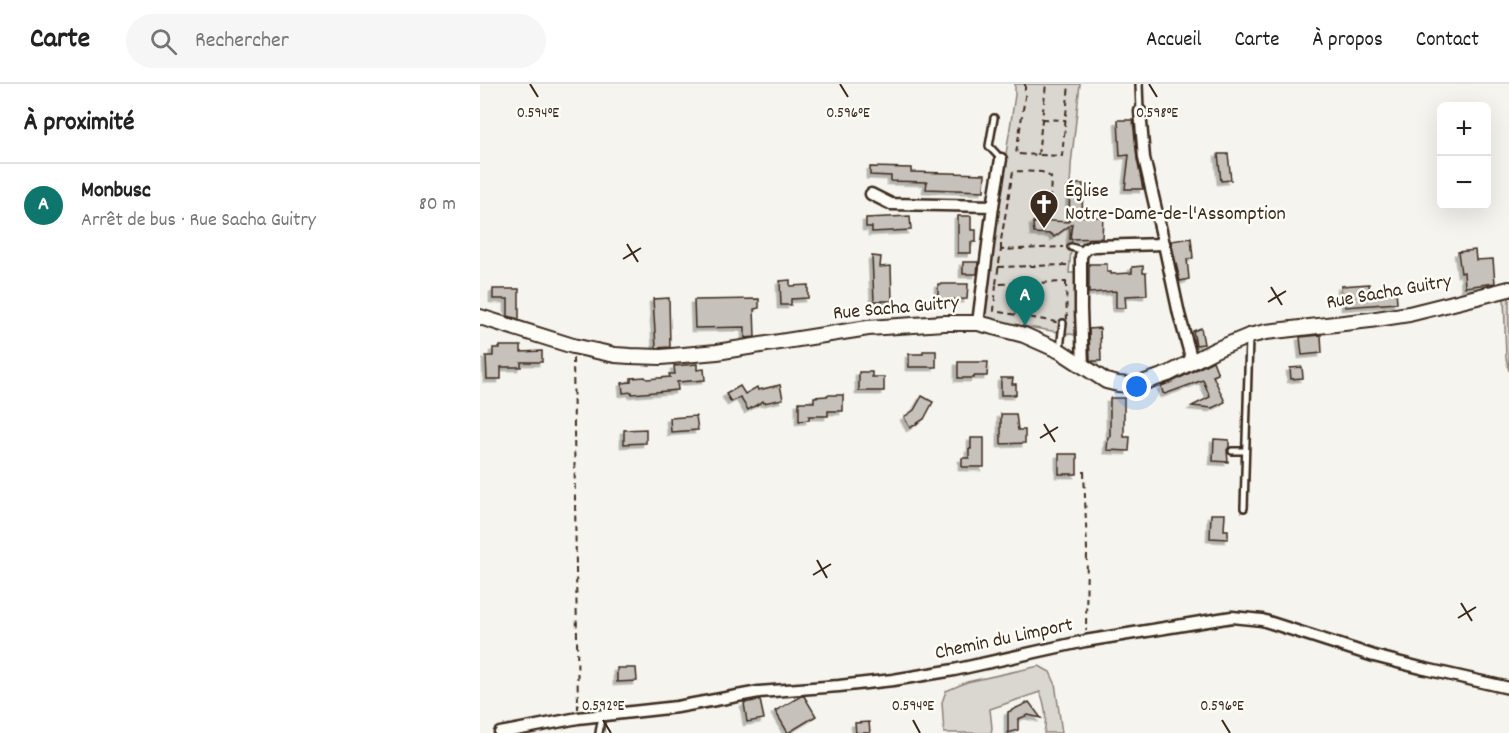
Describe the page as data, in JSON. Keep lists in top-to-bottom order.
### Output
{
  "streets": {
    "street": ["Rue Sacha Guitry", "Chemin du Limport"]
  },
  "places": {
    "church": ["Église Notre-Dame-de-l'Assomption"]
  },
  "page": {
    "header": "Carte",
    "search": "Rechercher",
    "nav": [
      "Accueil",
      "Carte",
      "À propos",
      "Contact"
    ],
    "heading": "À proximité",
    "map_buttons": ["+", "−"],
    "list": [
      {
        "mark": "A",
        "name": "Monbusc",
        "note": "Arrêt de bus · Rue Sacha Guitry",
        "value": "80 m"
      }
    ],
    "pins": "A"
  },
  "coordinates": [
    "0.594°E",
    "0.596°E",
    "0.598°E",
    "0.592°E"
  ]
}
